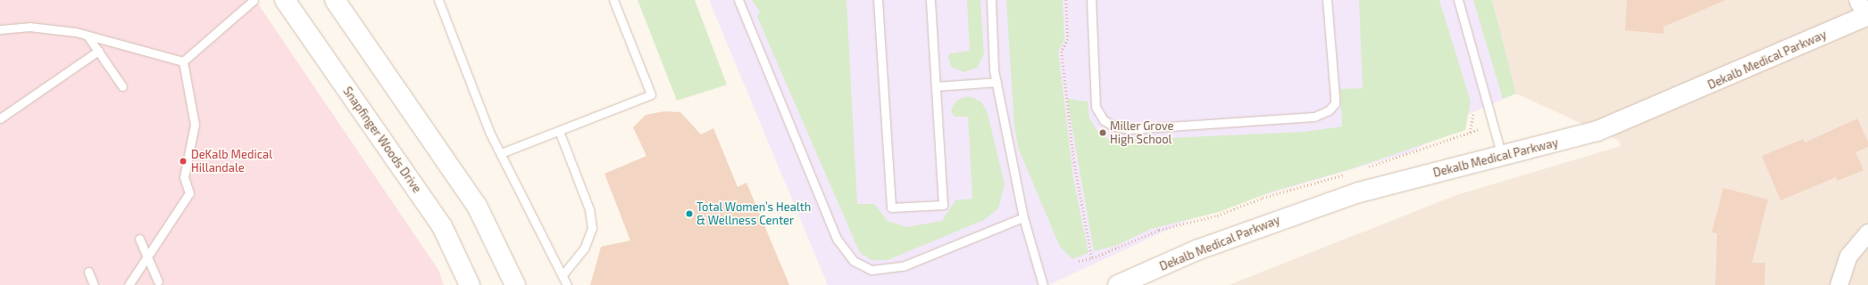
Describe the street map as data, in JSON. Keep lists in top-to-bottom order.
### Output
{
  "streets": {
    "main road": ["Dekalb Medical Parkway", "Snapfinger Woods Drive"]
  },
  "places": ["Miller Grove High School", "DeKalb Medical Hillandale", "Total Women’s Health & Wellness Center"]
}
